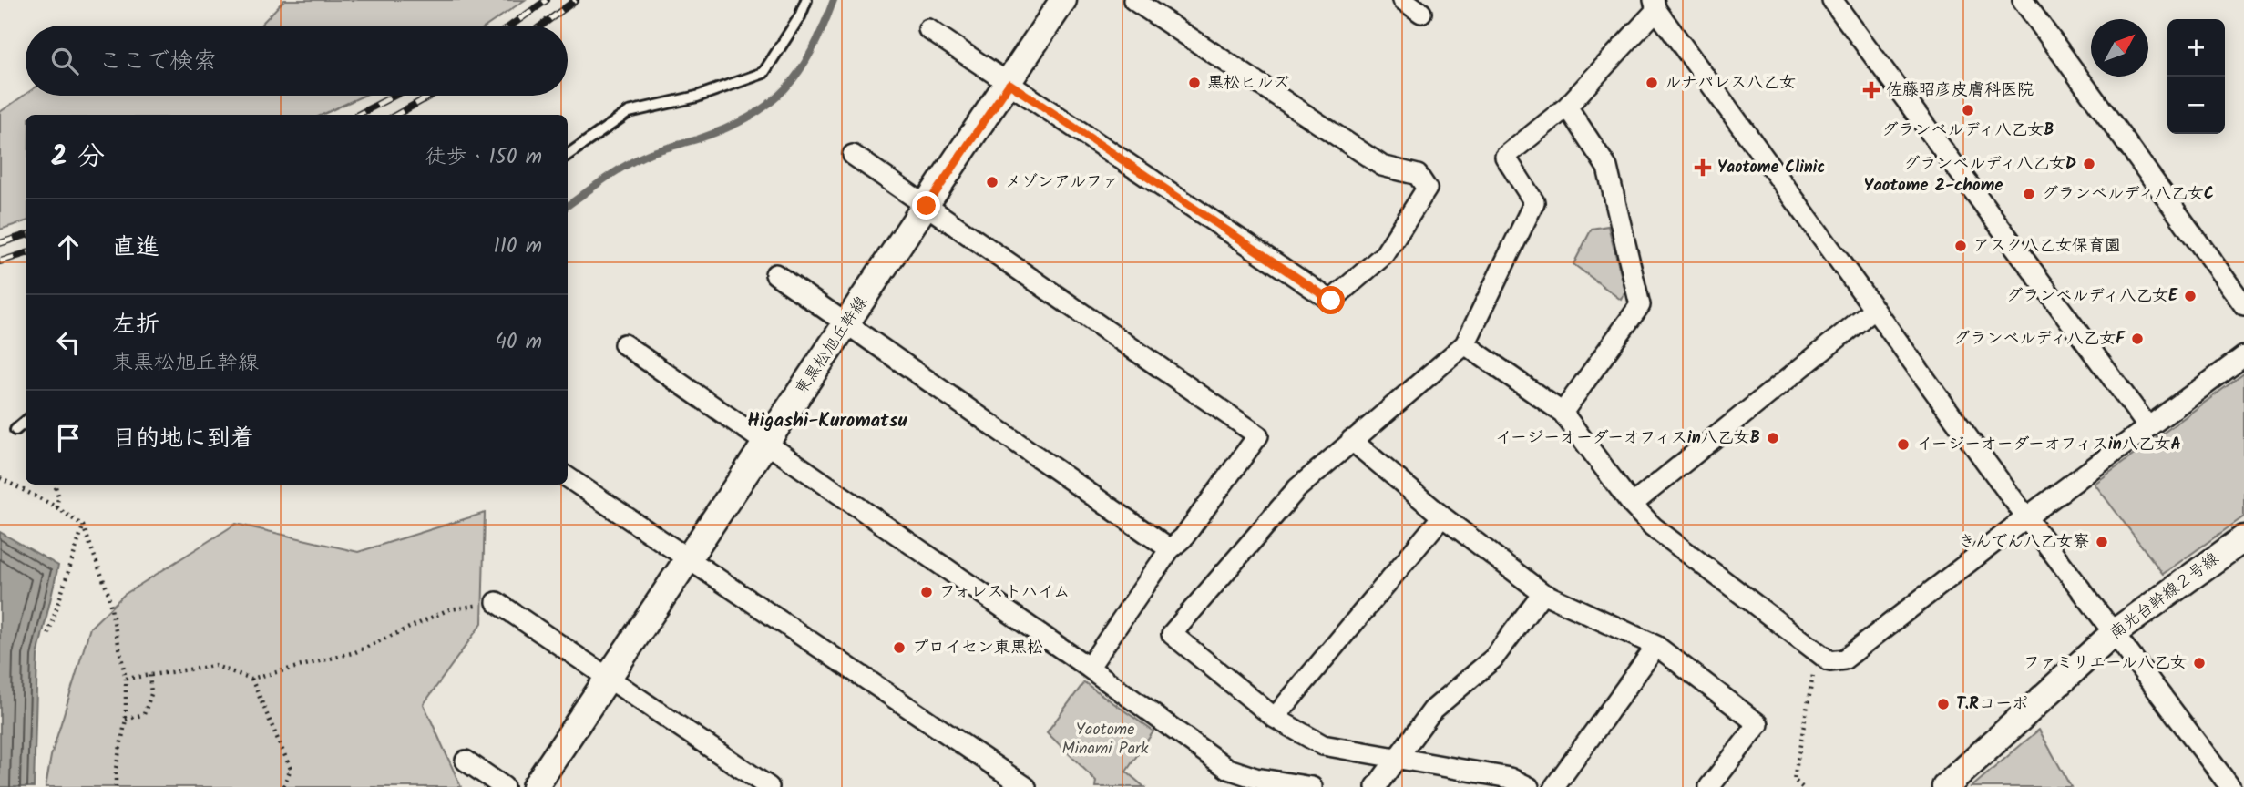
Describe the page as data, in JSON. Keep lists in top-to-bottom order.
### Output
{
  "streets": {
    "street": ["東黒松旭丘幹線", "南光台幹線２号線"]
  },
  "districts": ["Yaotome 2-chome", "Higashi-Kuromatsu"],
  "parks": ["Yaotome Minami Park"],
  "places": {
    "other": [
      "黒松ヒルズ",
      "ルナパレス八乙女",
      "グランベルディ八乙女B",
      "グランベルディ八乙女D",
      "メゾンアルファ",
      "グランベルディ八乙女C",
      "アスク八乙女保育園",
      "グランベルディ八乙女E",
      "グランベルディ八乙女F",
      "イージーオーダーオフィスin八乙女B",
      "イージーオーダーオフィスin八乙女A",
      "きんでん八乙女寮",
      "フォレストハイム",
      "プロイセン東黒松",
      "ファミリエール八乙女",
      "T.Rコーポ"
    ],
    "health": ["佐藤昭彦皮膚科医院", "Yaotome Clinic"]
  },
  "north": "top right",
  "page": {
    "map_buttons": ["+", "−"],
    "search": "ここで検索",
    "heading": ["2 分", "徒歩 · 150 m"],
    "list": [
      ["直進", "110 m"],
      ["左折", "東黒松旭丘幹線", "40 m"],
      "目的地に到着"
    ]
  }
}
